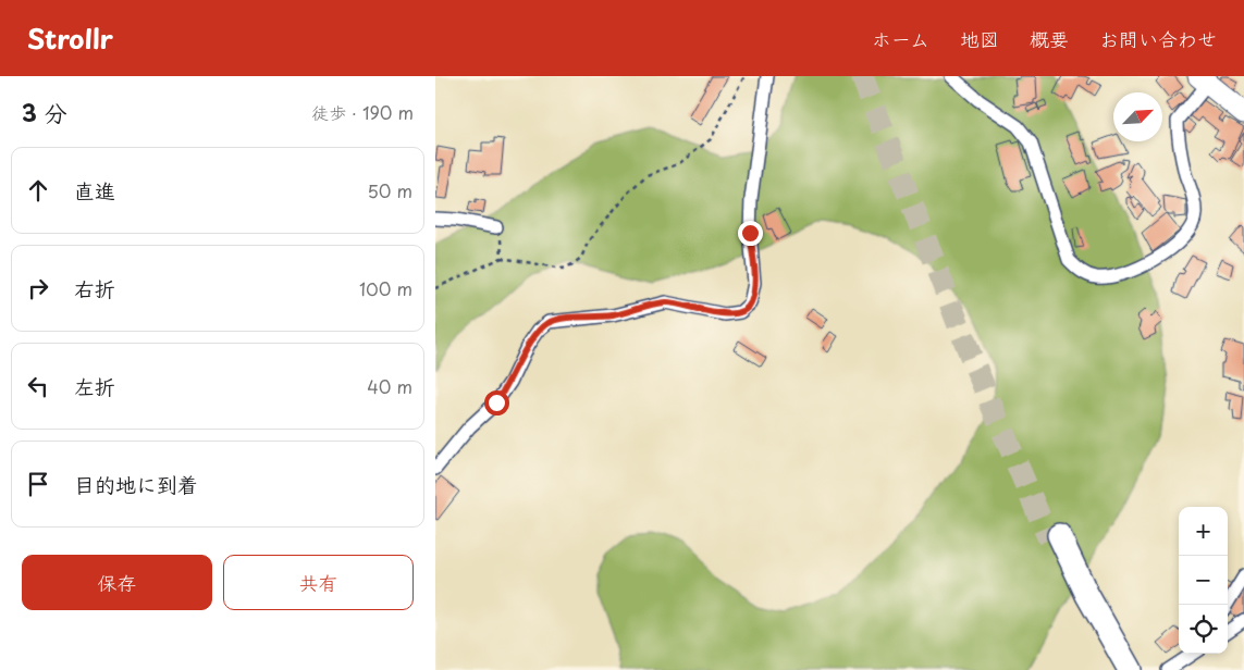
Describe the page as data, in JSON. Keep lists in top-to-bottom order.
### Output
{
  "north": "top right",
  "page": {
    "header": "Strollr",
    "nav": [
      "ホーム",
      "地図",
      "概要",
      "お問い合わせ"
    ],
    "heading": ["3 分", "徒歩 · 190 m"],
    "list": [
      ["直進", "50 m"],
      ["右折", "100 m"],
      ["左折", "40 m"],
      "目的地に到着"
    ],
    "map_buttons": ["+", "−"],
    "buttons": ["保存", "共有"]
  }
}
